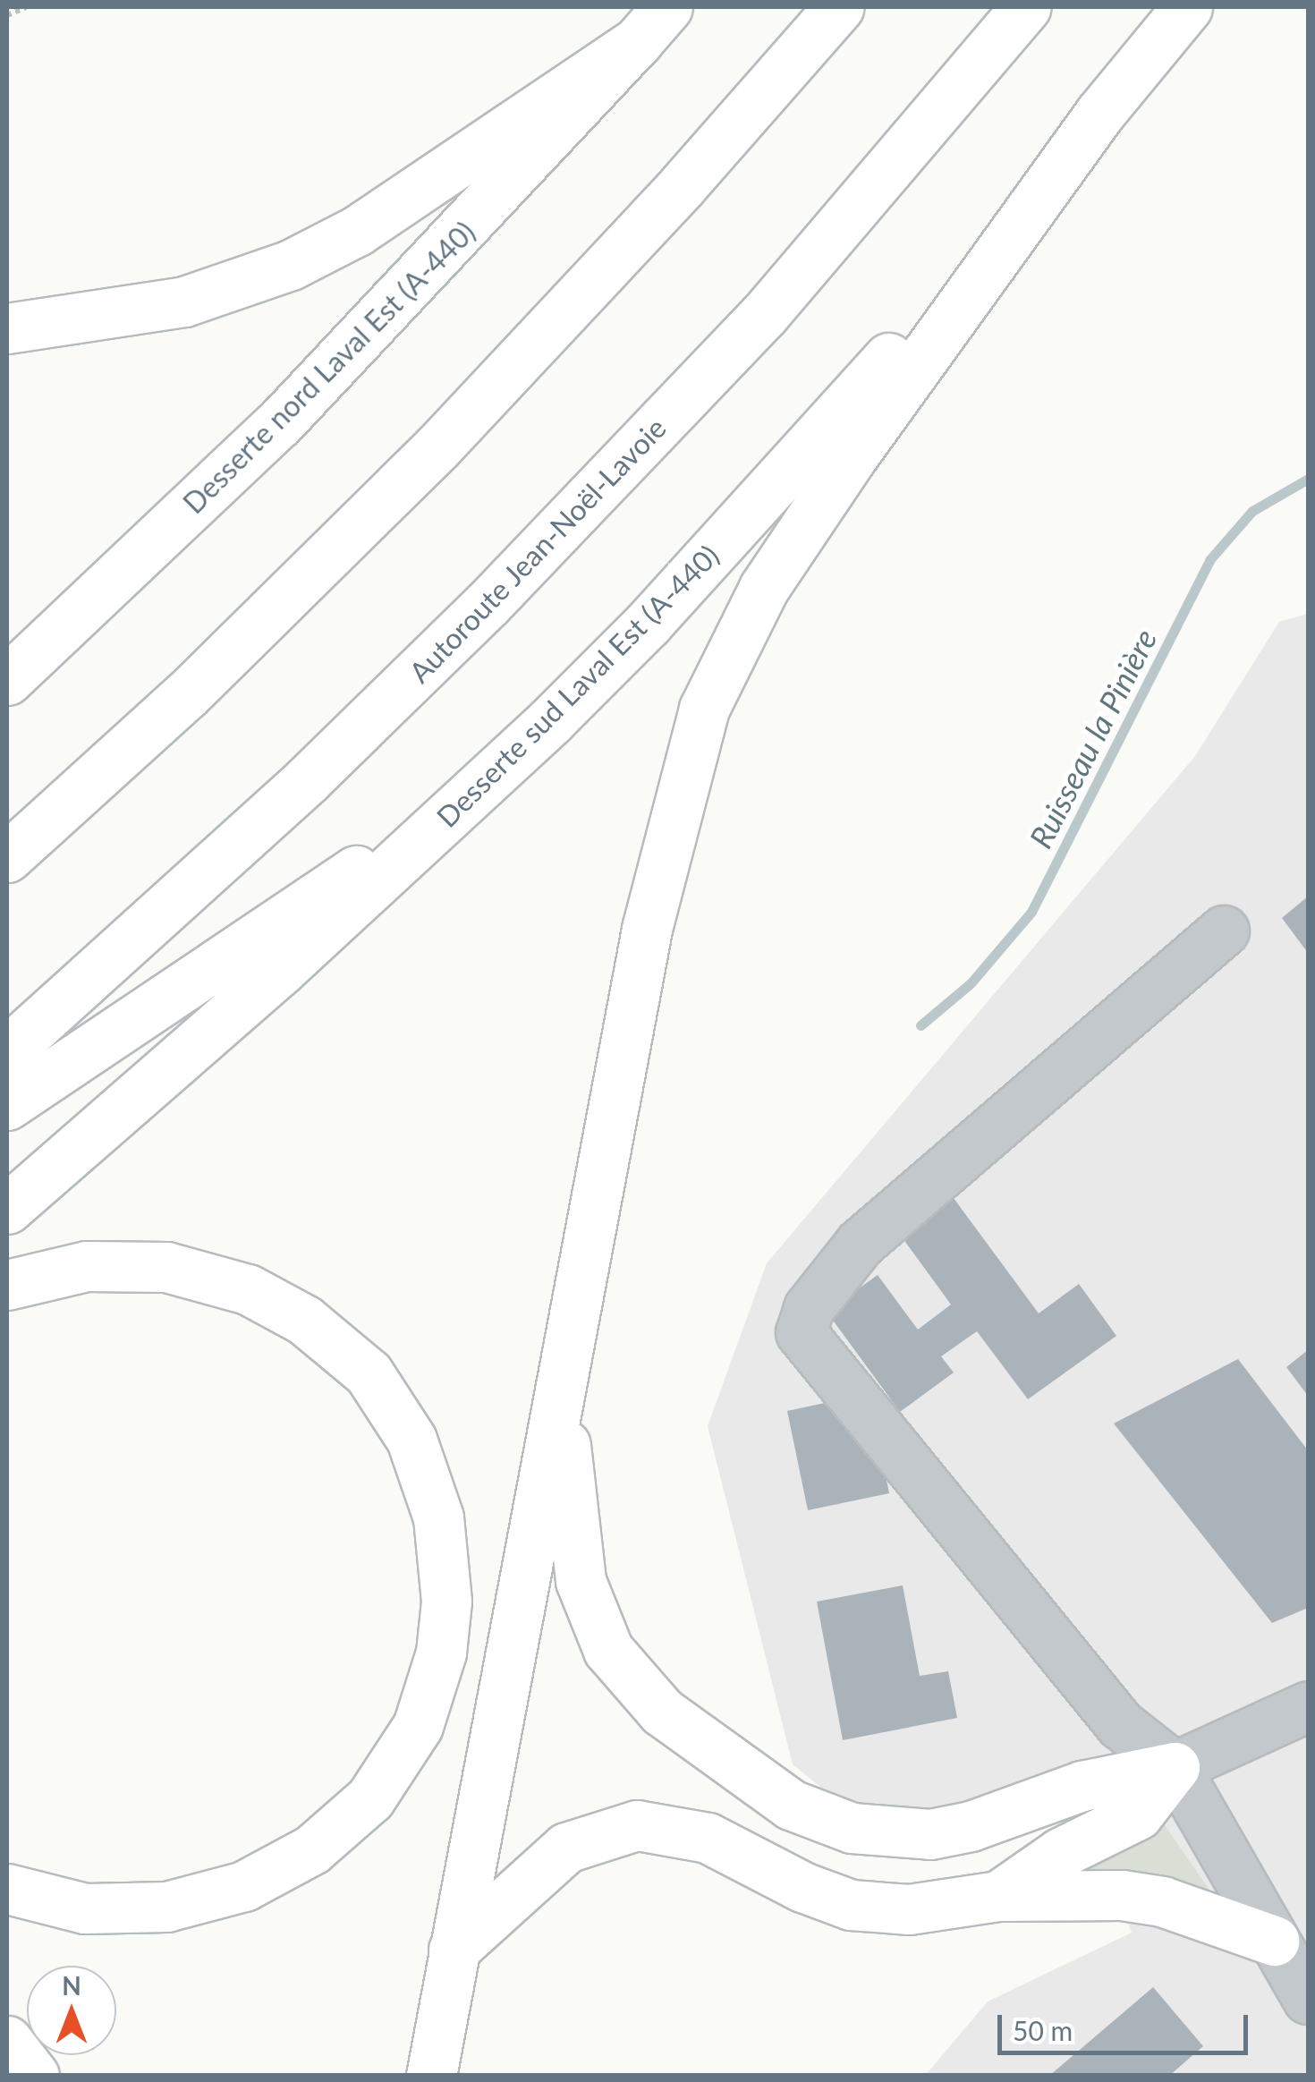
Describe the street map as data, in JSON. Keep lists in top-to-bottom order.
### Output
{
  "streets": {
    "highway": ["Desserte nord Laval Est (A-440)", "Autoroute Jean-Noël-Lavoie", "Desserte sud Laval Est (A-440)"]
  },
  "water": ["Ruisseau la Pinière"],
  "scale_bar": "50 m",
  "north": "top"
}
